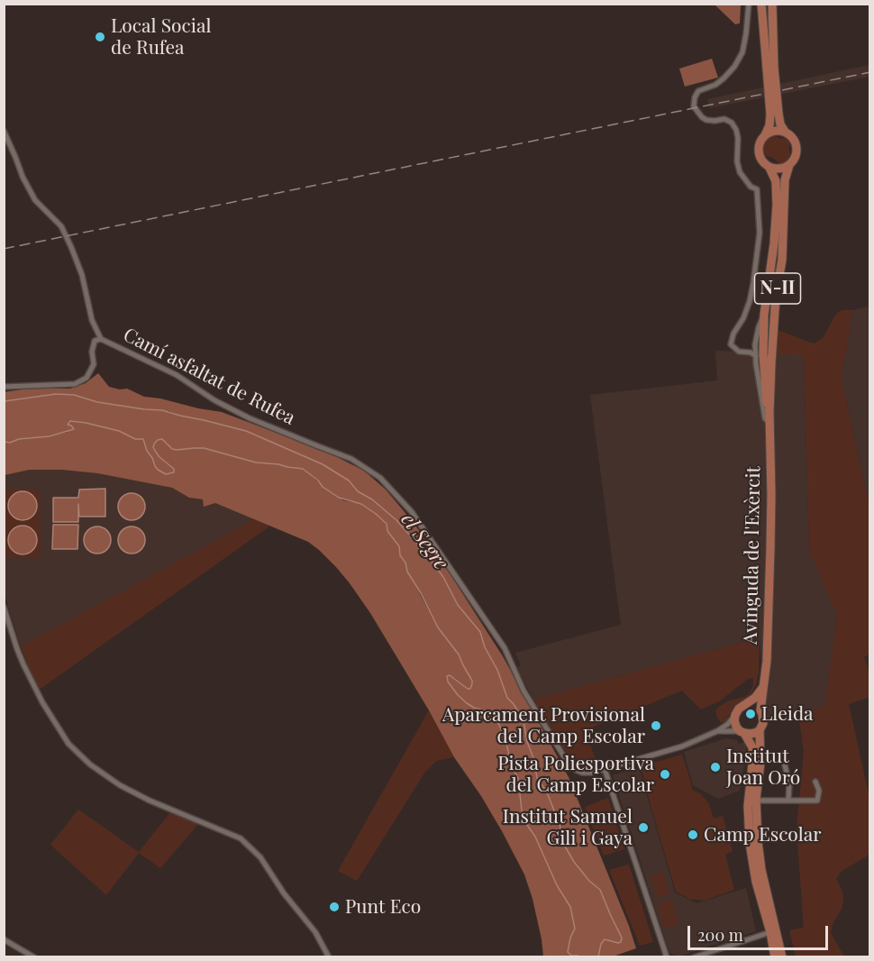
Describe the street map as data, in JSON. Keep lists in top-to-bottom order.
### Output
{
  "streets": {
    "main road": ["N-II", "Avinguda de l'Exèrcit"],
    "street": ["Camí asfaltat de Rufea"]
  },
  "crossings": [
    ["N-II", "Avinguda de l'Exèrcit"]
  ],
  "water": ["el Segre"],
  "places": [
    "Local Social de Rufea",
    "Lleida",
    "Aparcament Provisional del Camp Escolar",
    "Institut Joan Oró",
    "Pista Poliesportiva del Camp Escolar",
    "Institut Samuel Gili i Gaya",
    "Camp Escolar",
    "Punt Eco"
  ],
  "scale_bar": "200 m"
}
